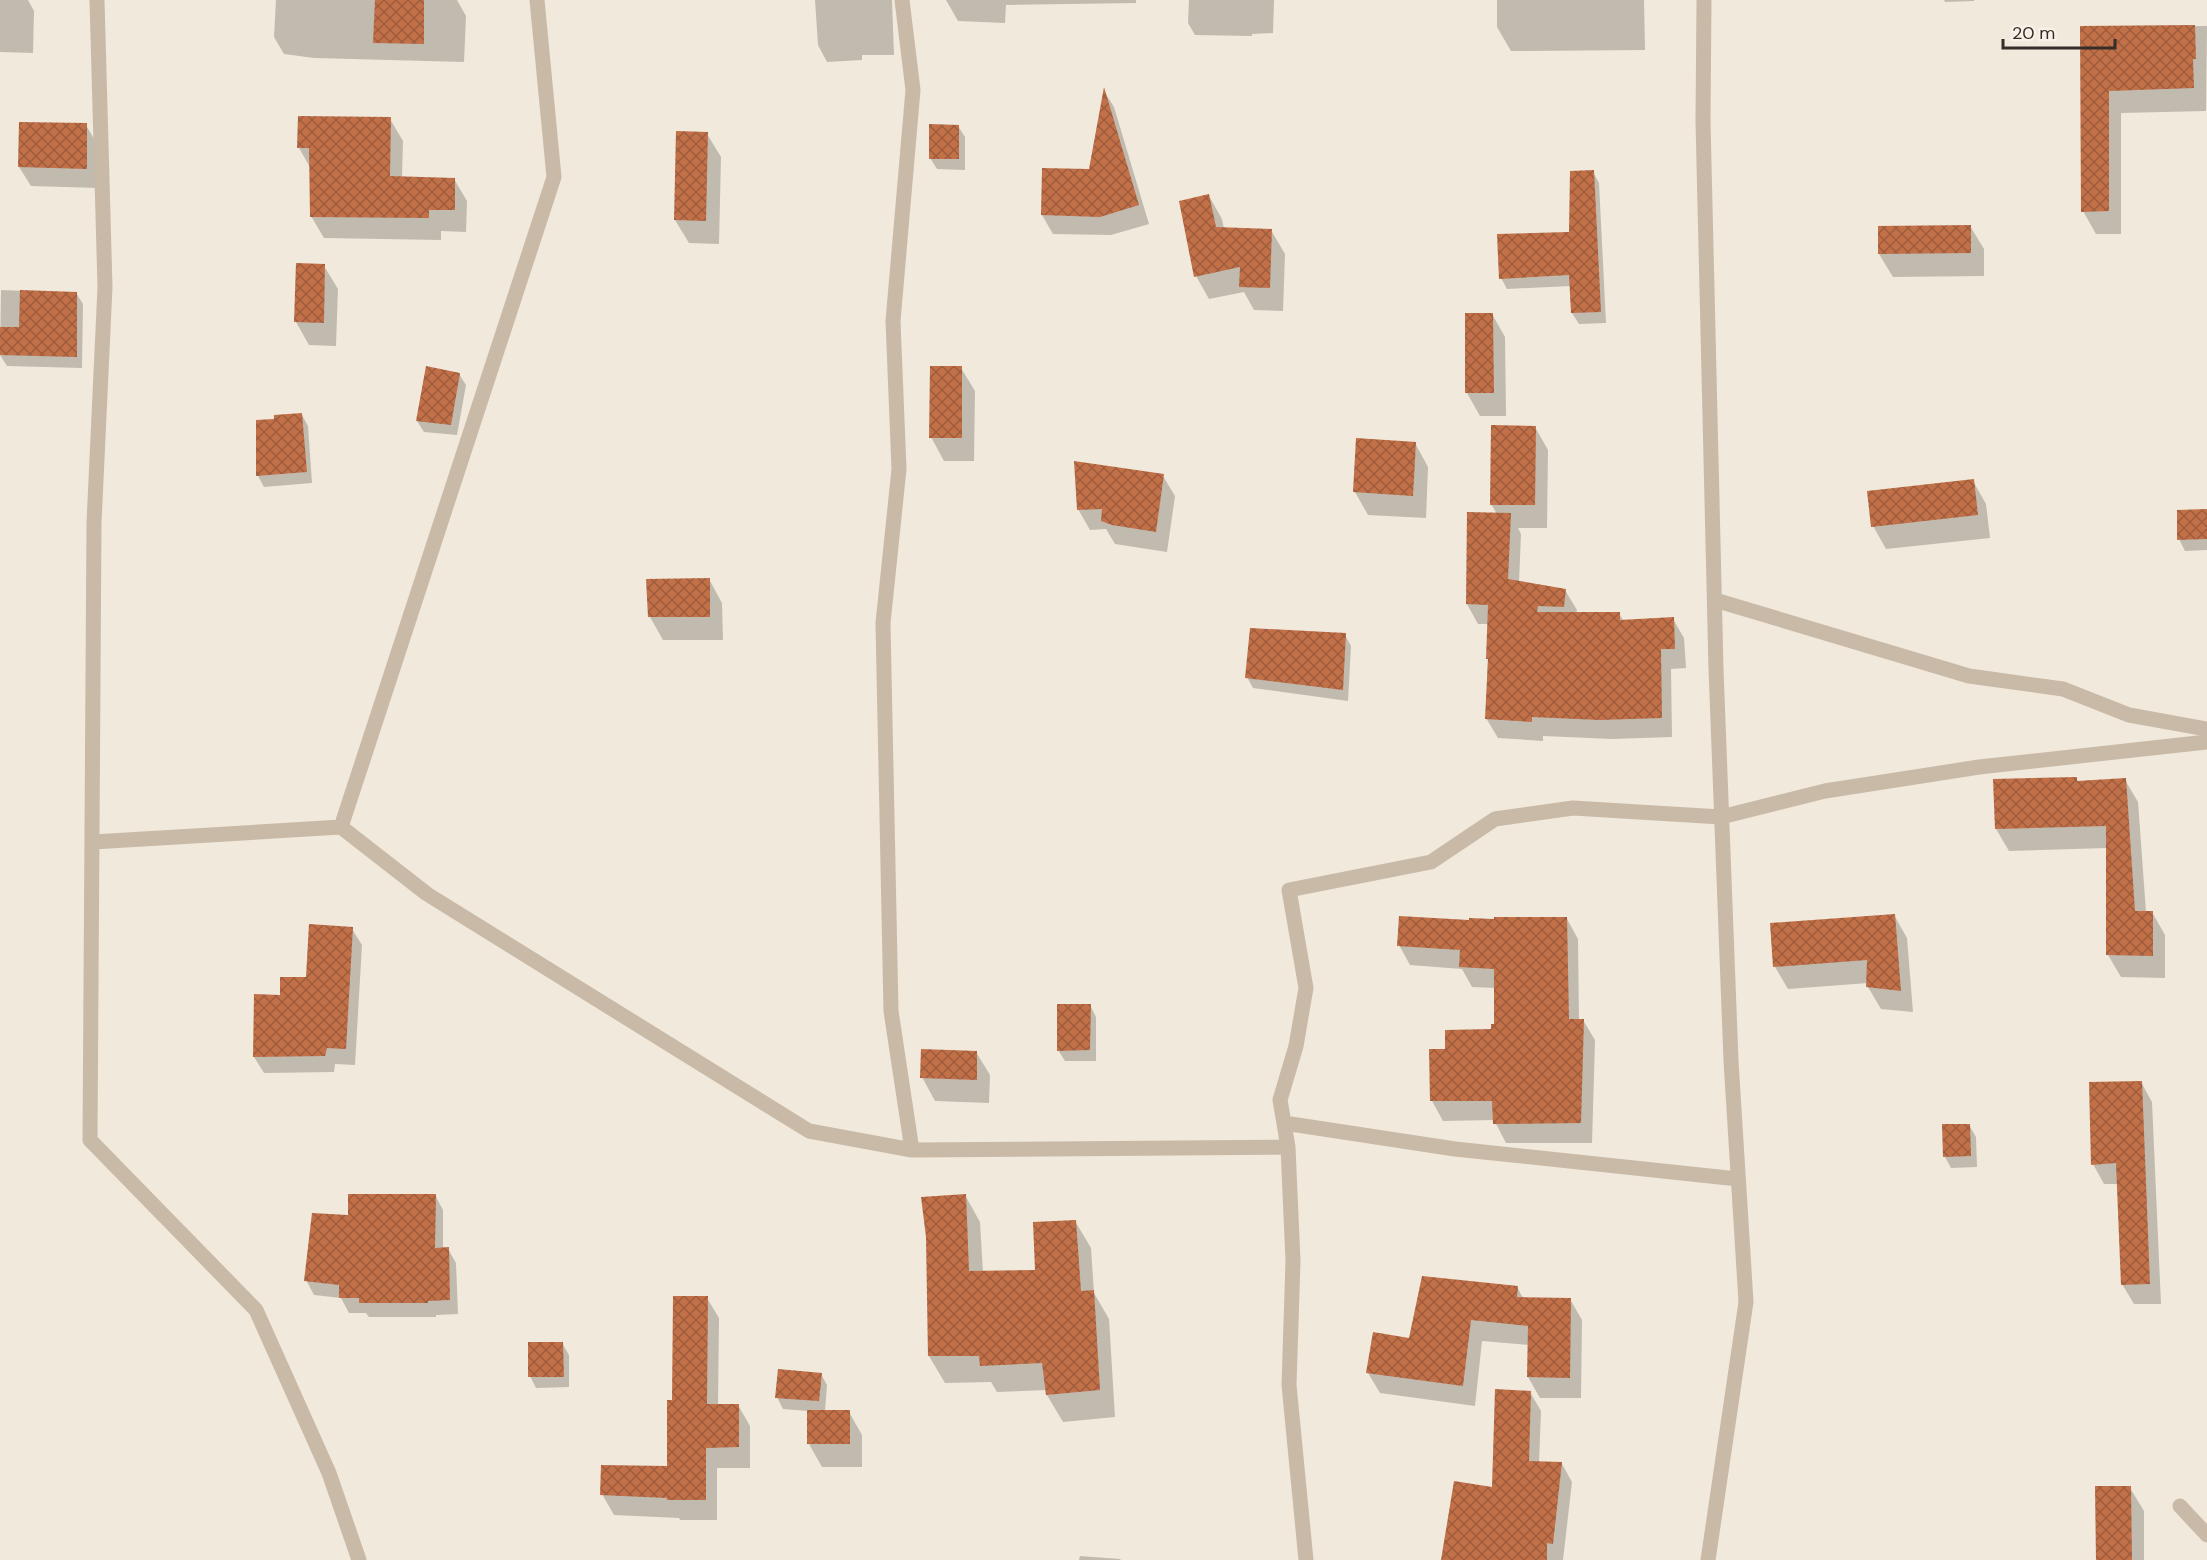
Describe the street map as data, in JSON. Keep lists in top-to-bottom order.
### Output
{
  "scale_bar": "20 m"
}
